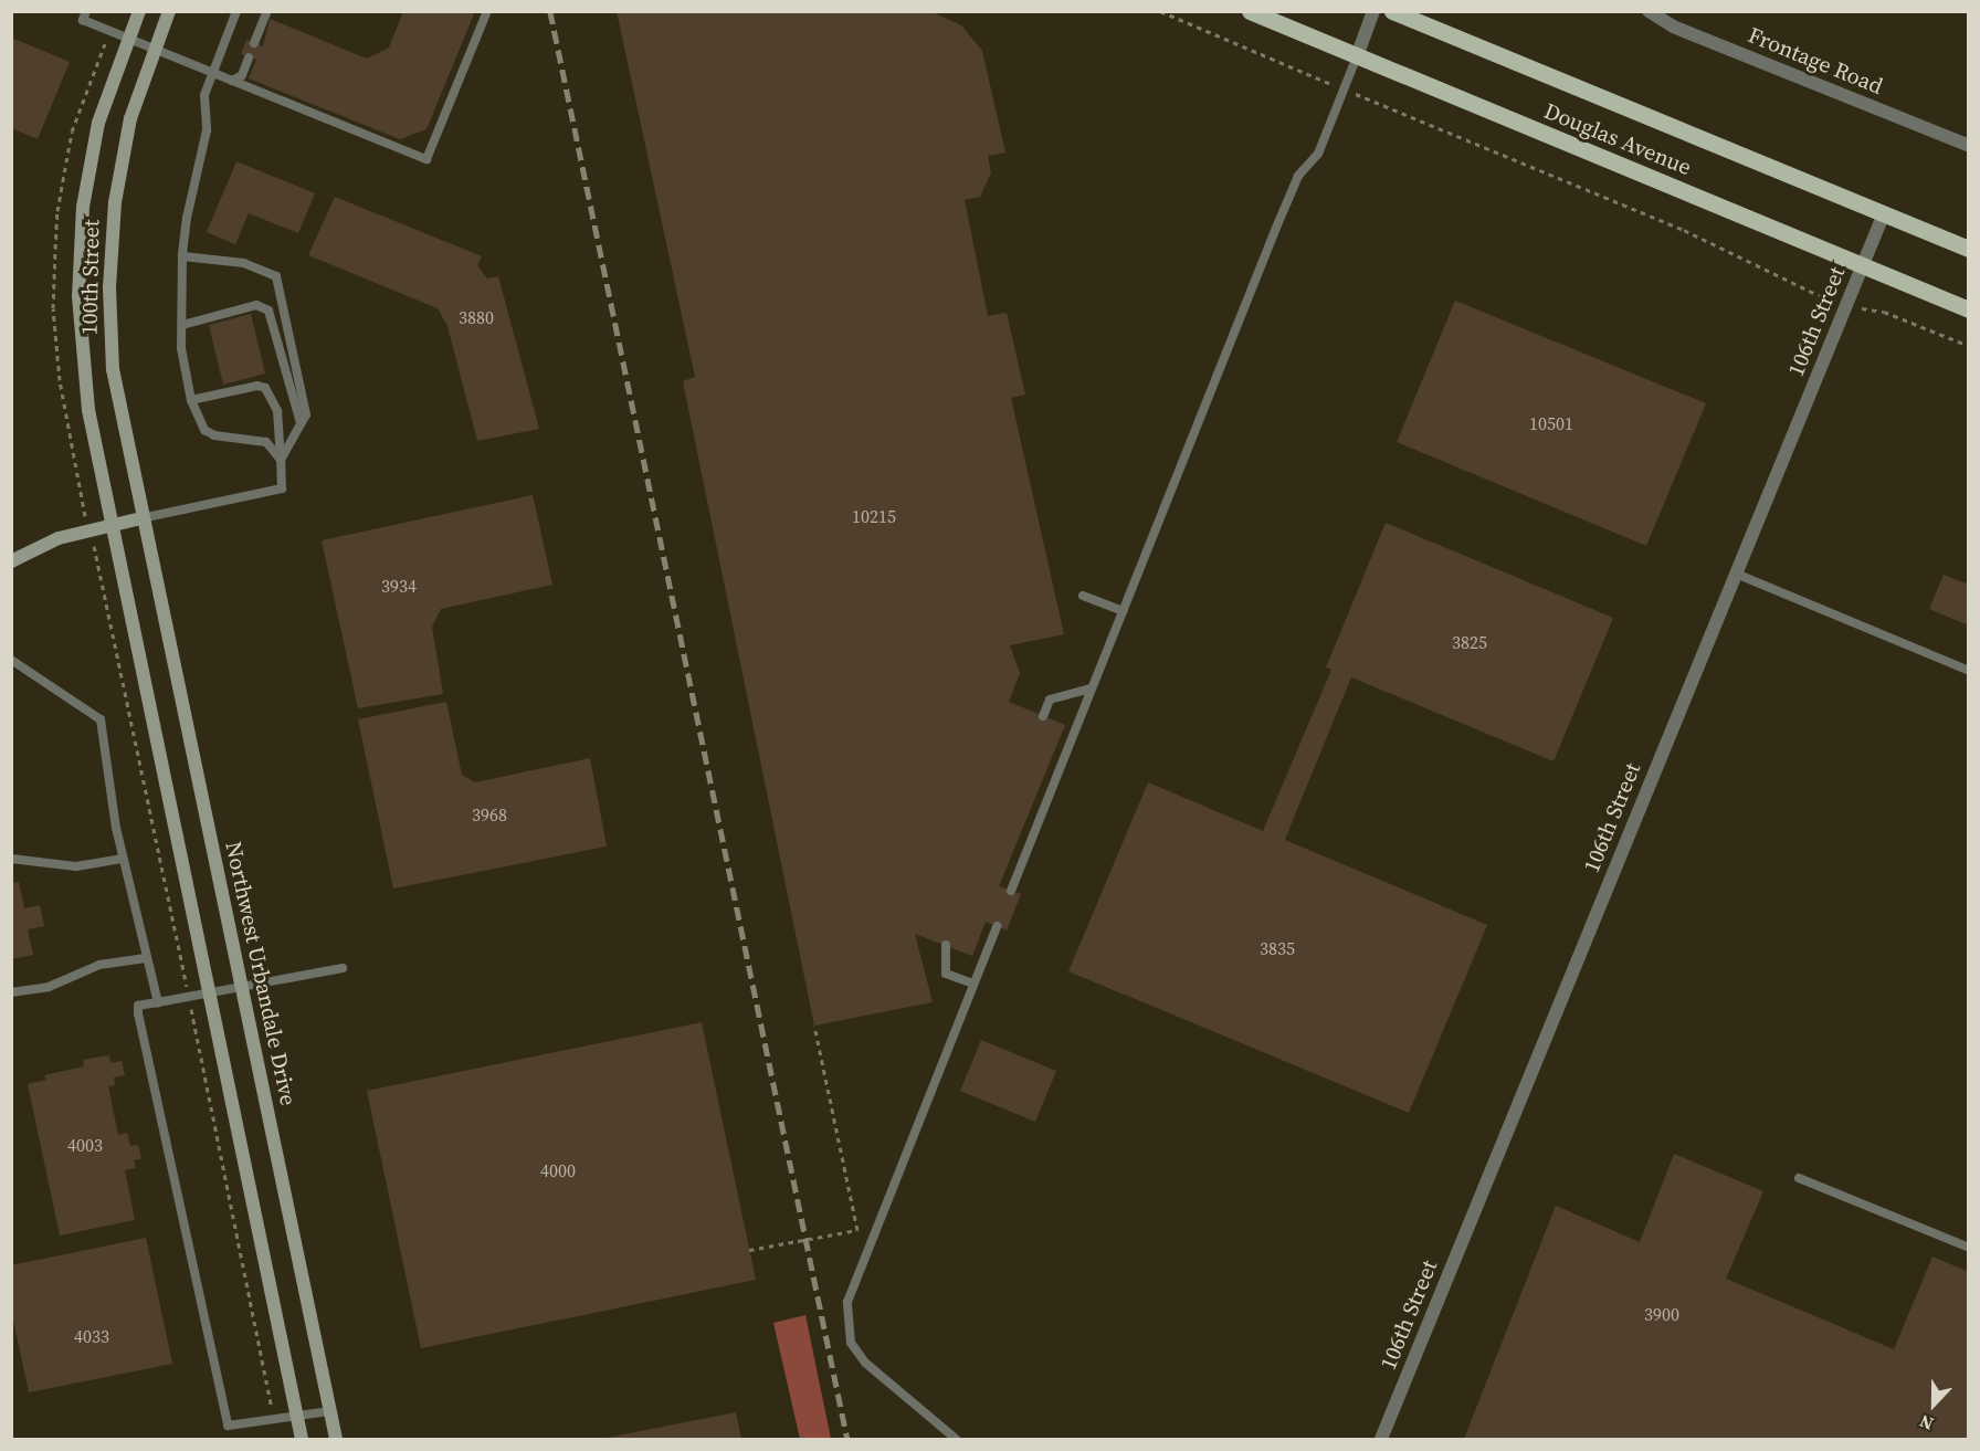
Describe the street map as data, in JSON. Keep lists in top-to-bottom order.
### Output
{
  "streets": {
    "main road": ["Douglas Avenue", "100th Street", "Northwest Urbandale Drive"],
    "street": ["Frontage Road", "106th Street"]
  },
  "crossings": [
    ["Douglas Avenue", "106th Street"],
    ["100th Street", "Northwest Urbandale Drive"]
  ],
  "house_numbers": [
    "3880",
    "10501",
    "10215",
    "3934",
    "3825",
    "3968",
    "3835",
    "4003",
    "4000",
    "3900",
    "4033"
  ],
  "north": "bottom"
}
